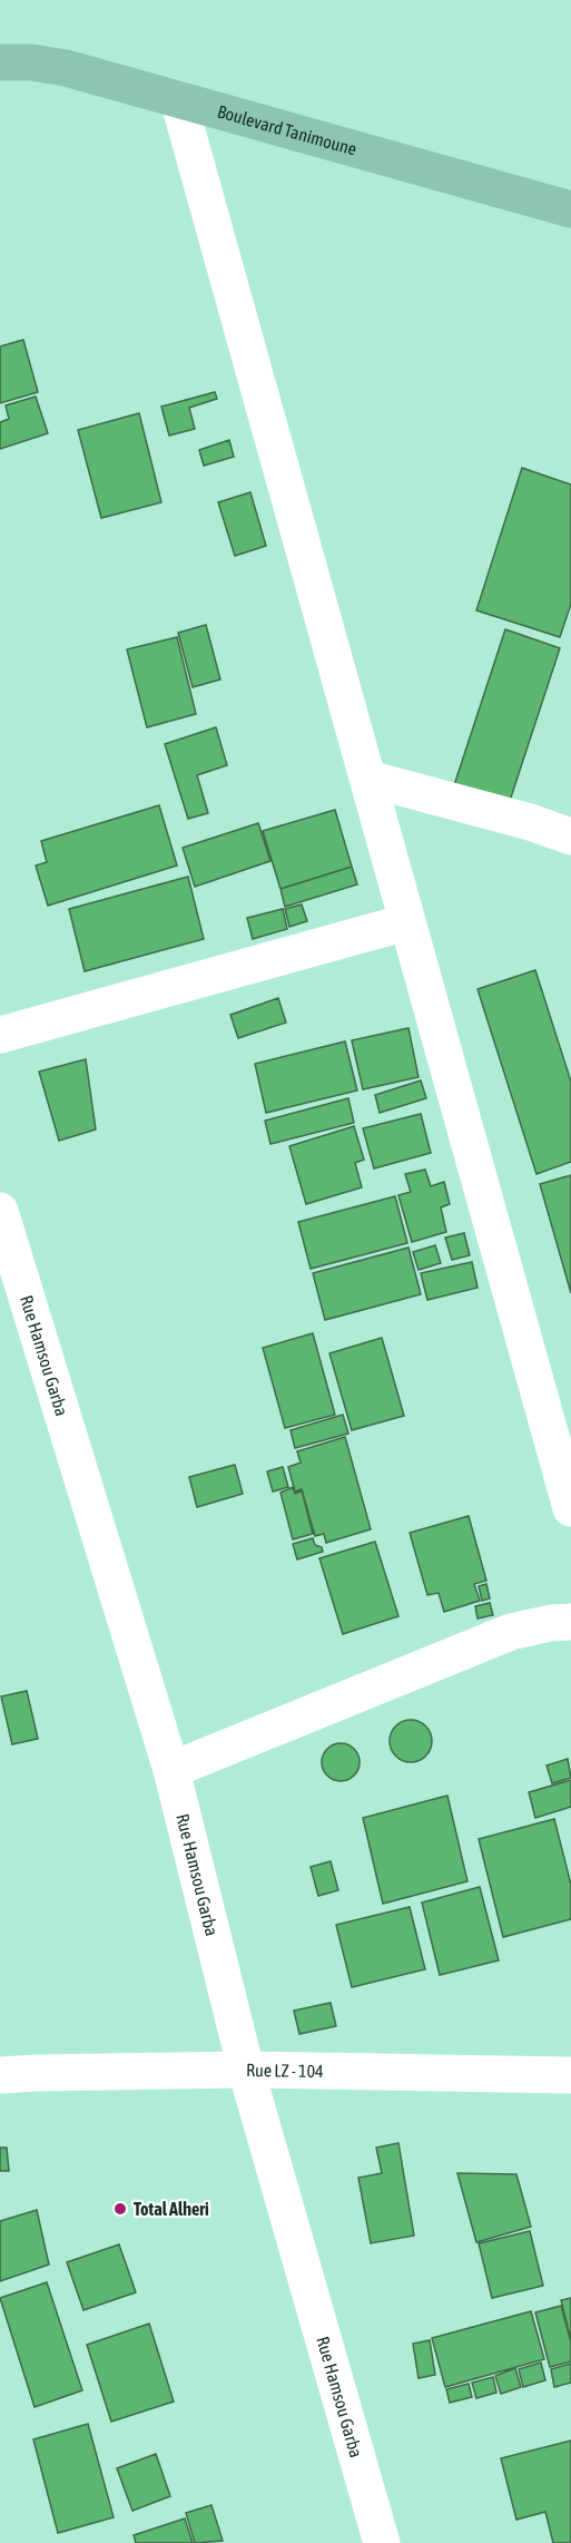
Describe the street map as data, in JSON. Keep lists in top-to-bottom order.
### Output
{
  "streets": {
    "main road": ["Boulevard Tanimoune"],
    "street": ["Rue Hamsou Garba", "Rue LZ - 104"]
  },
  "crossings": [
    ["Rue Hamsou Garba", "Rue LZ - 104"]
  ],
  "places": ["Total Alheri"]
}
